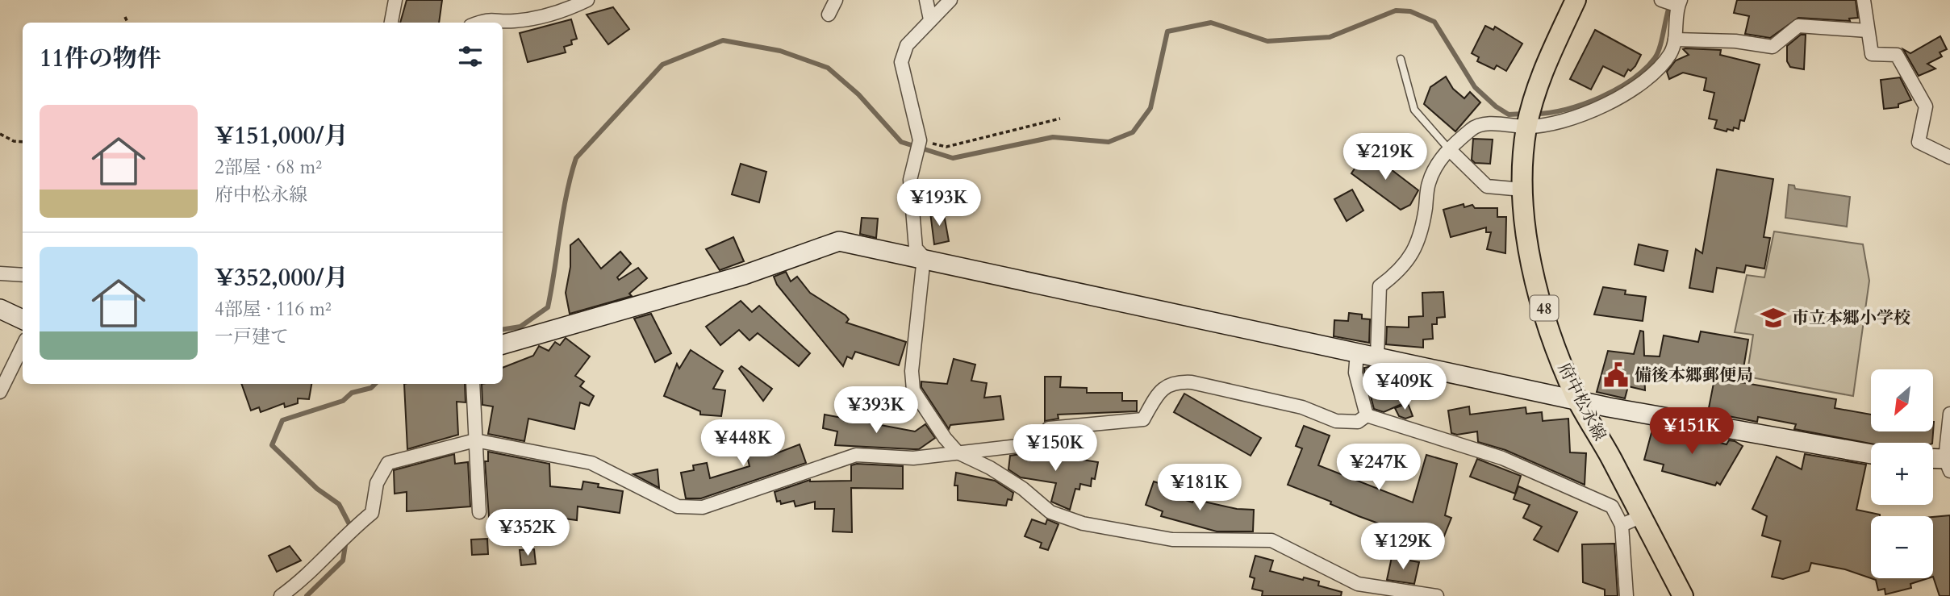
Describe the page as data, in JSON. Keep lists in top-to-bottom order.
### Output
{
  "streets": {
    "main road": ["48", "府中松永線"]
  },
  "places": {
    "school or university": ["市立本郷小学校"],
    "public building": ["備後本郷郵便局"]
  },
  "north": "bottom left",
  "page": {
    "heading": "11件の物件",
    "list": [
      {
        "name": "¥151,000/月",
        "note": "2部屋 · 68 m² · 府中松永線"
      },
      {
        "name": "¥352,000/月",
        "note": "4部屋 · 116 m² · 一戸建て"
      }
    ],
    "price": [
      "¥219K",
      "¥193K",
      "¥409K",
      "¥393K",
      "¥151K",
      "¥448K",
      "¥150K",
      "¥247K",
      "¥181K",
      "¥352K",
      "¥129K"
    ],
    "map_buttons": ["+", "−"]
  }
}
